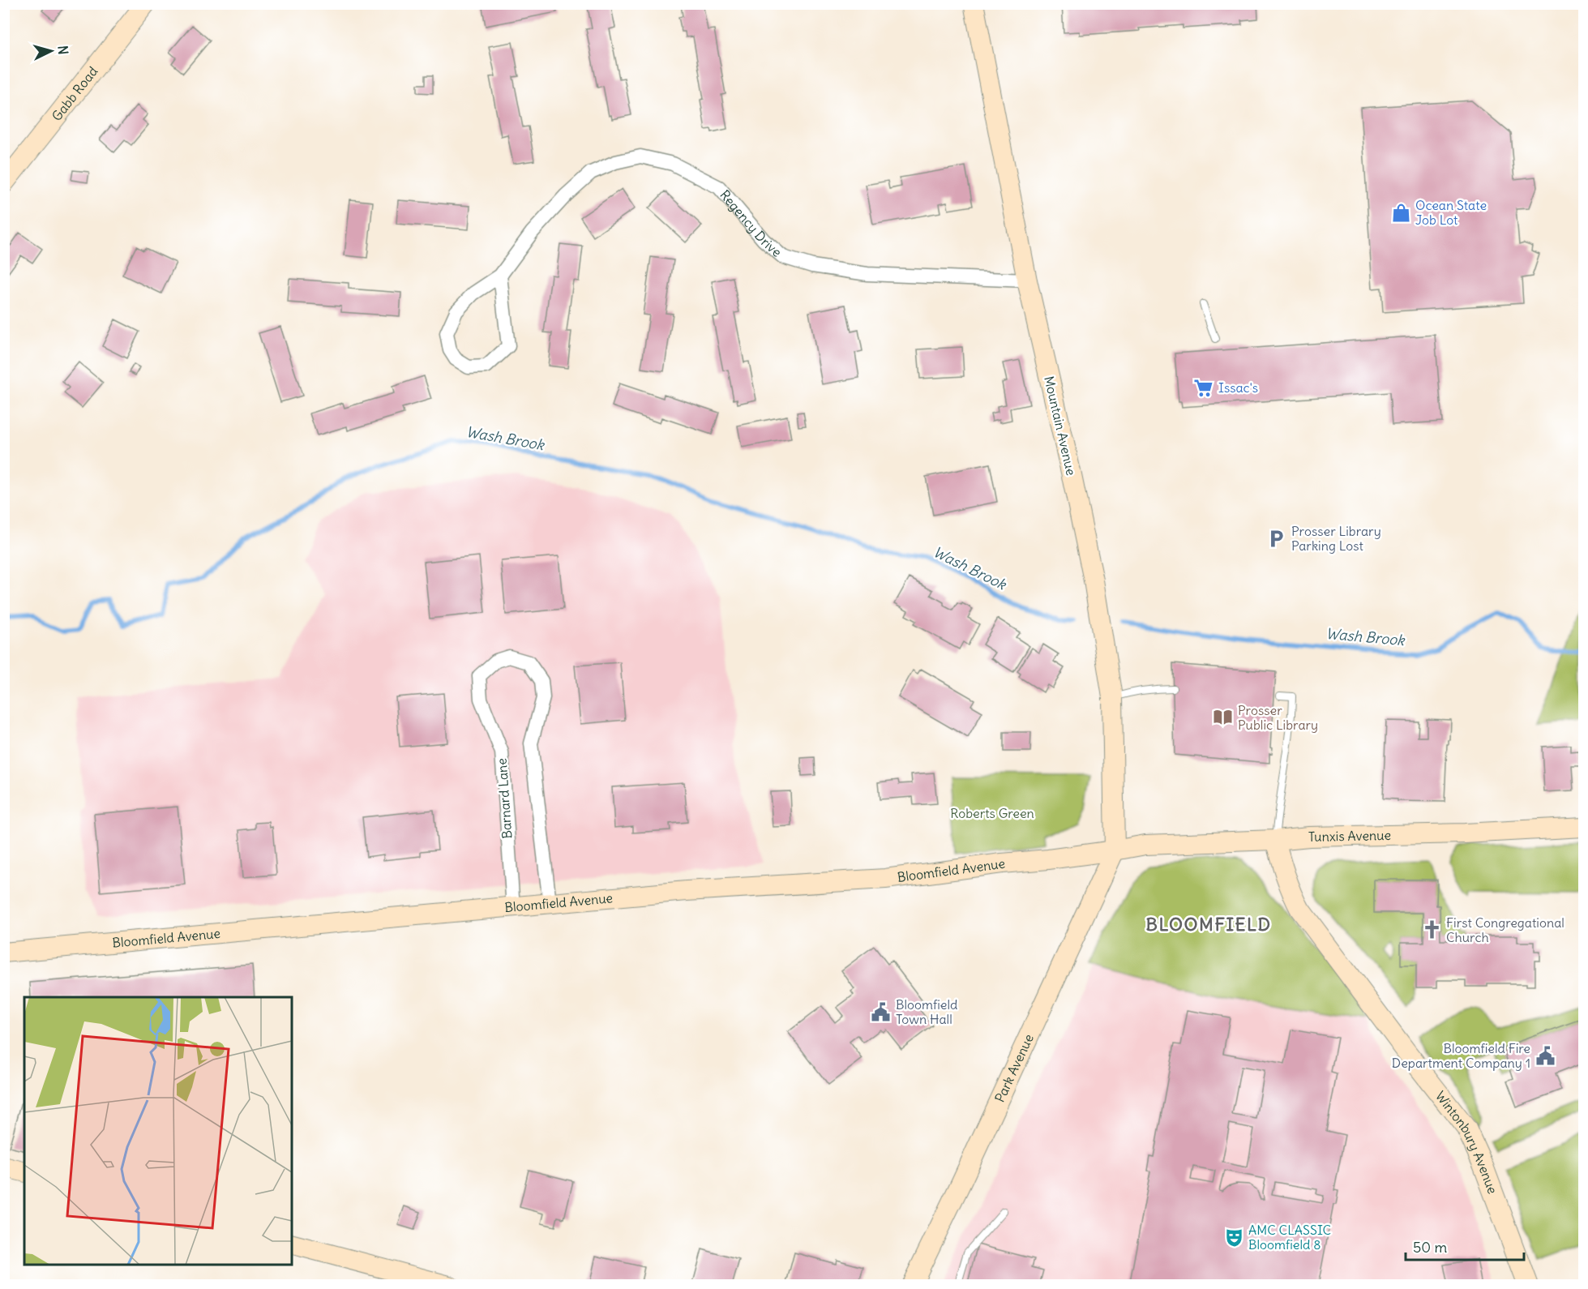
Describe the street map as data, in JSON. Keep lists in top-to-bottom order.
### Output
{
  "streets": {
    "main road": [
      "Gabb Road",
      "Mountain Avenue",
      "Tunxis Avenue",
      "Bloomfield Avenue",
      "Park Avenue",
      "Wintonbury Avenue"
    ],
    "street": ["Regency Drive", "Barnard Lane"]
  },
  "crossings": [
    ["Regency Drive", "Mountain Avenue"],
    ["Mountain Avenue", "Tunxis Avenue"],
    ["Mountain Avenue", "Bloomfield Avenue"],
    ["Mountain Avenue", "Park Avenue"],
    ["Barnard Lane", "Bloomfield Avenue"],
    ["Tunxis Avenue", "Bloomfield Avenue"],
    ["Tunxis Avenue", "Park Avenue"],
    ["Tunxis Avenue", "Wintonbury Avenue"],
    ["Bloomfield Avenue", "Park Avenue"]
  ],
  "districts": ["BLOOMFIELD"],
  "water": ["Wash Brook"],
  "parks": ["Roberts Green"],
  "places": {
    "shop": ["Ocean State Job Lot"],
    "supermarket": ["Issac's"],
    "parking": ["Prosser Library Parking Lost"],
    "library": ["Prosser Public Library"],
    "church": ["First Congregational Church"],
    "public building": ["Bloomfield Town Hall", "Bloomfield Fire Department Company 1"],
    "theatre": ["AMC CLASSIC Bloomfield 8"]
  },
  "scale_bar": "50 m",
  "north": "right"
}
